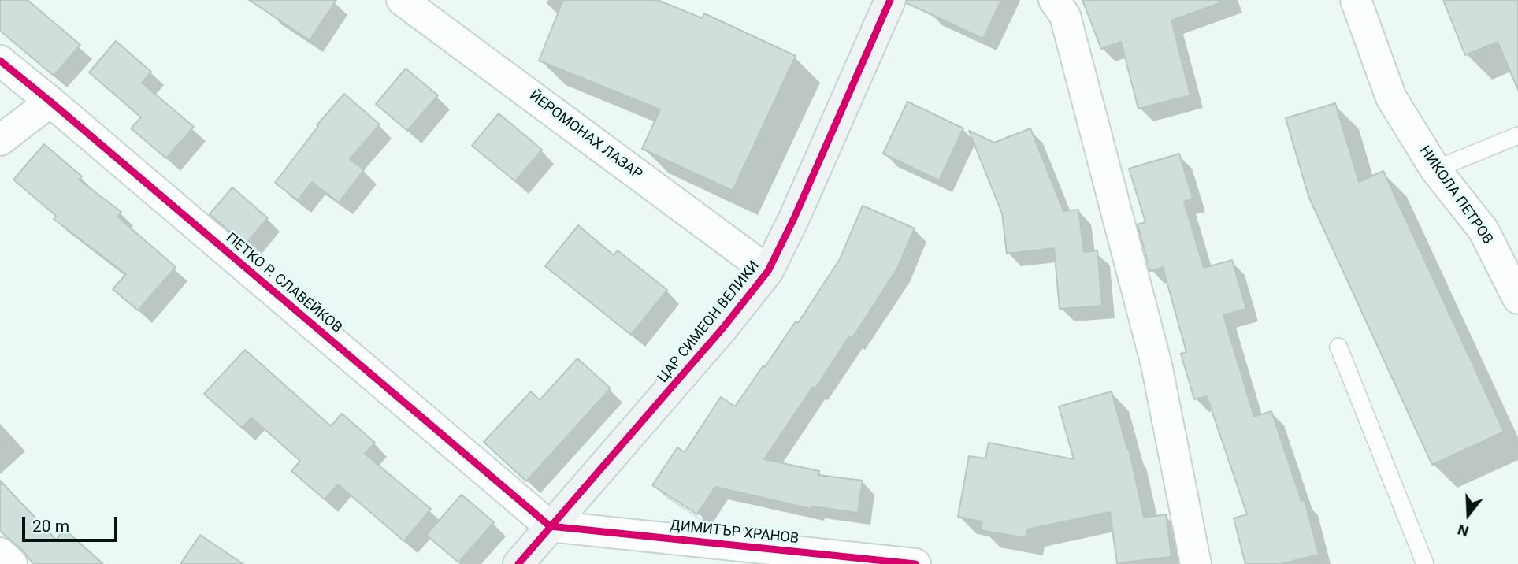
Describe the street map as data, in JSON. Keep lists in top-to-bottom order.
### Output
{
  "streets": {
    "main road": ["ЦАР СИМЕОН ВЕЛИКИ"],
    "street": [
      "ЙЕРОМОНАХ ЛАЗАР",
      "НИКОЛА ПЕТРОВ",
      "ПЕТКО Р. СЛАВЕЙКОВ",
      "ДИМИТЪР ХРАНОВ"
    ]
  },
  "crossings": [
    ["ЙЕРОМОНАХ ЛАЗАР", "ЦАР СИМЕОН ВЕЛИКИ"],
    ["ПЕТКО Р. СЛАВЕЙКОВ", "ЦАР СИМЕОН ВЕЛИКИ"],
    ["ПЕТКО Р. СЛАВЕЙКОВ", "ДИМИТЪР ХРАНОВ"],
    ["ЦАР СИМЕОН ВЕЛИКИ", "ДИМИТЪР ХРАНОВ"]
  ],
  "scale_bar": "20 m",
  "north": "bottom"
}
